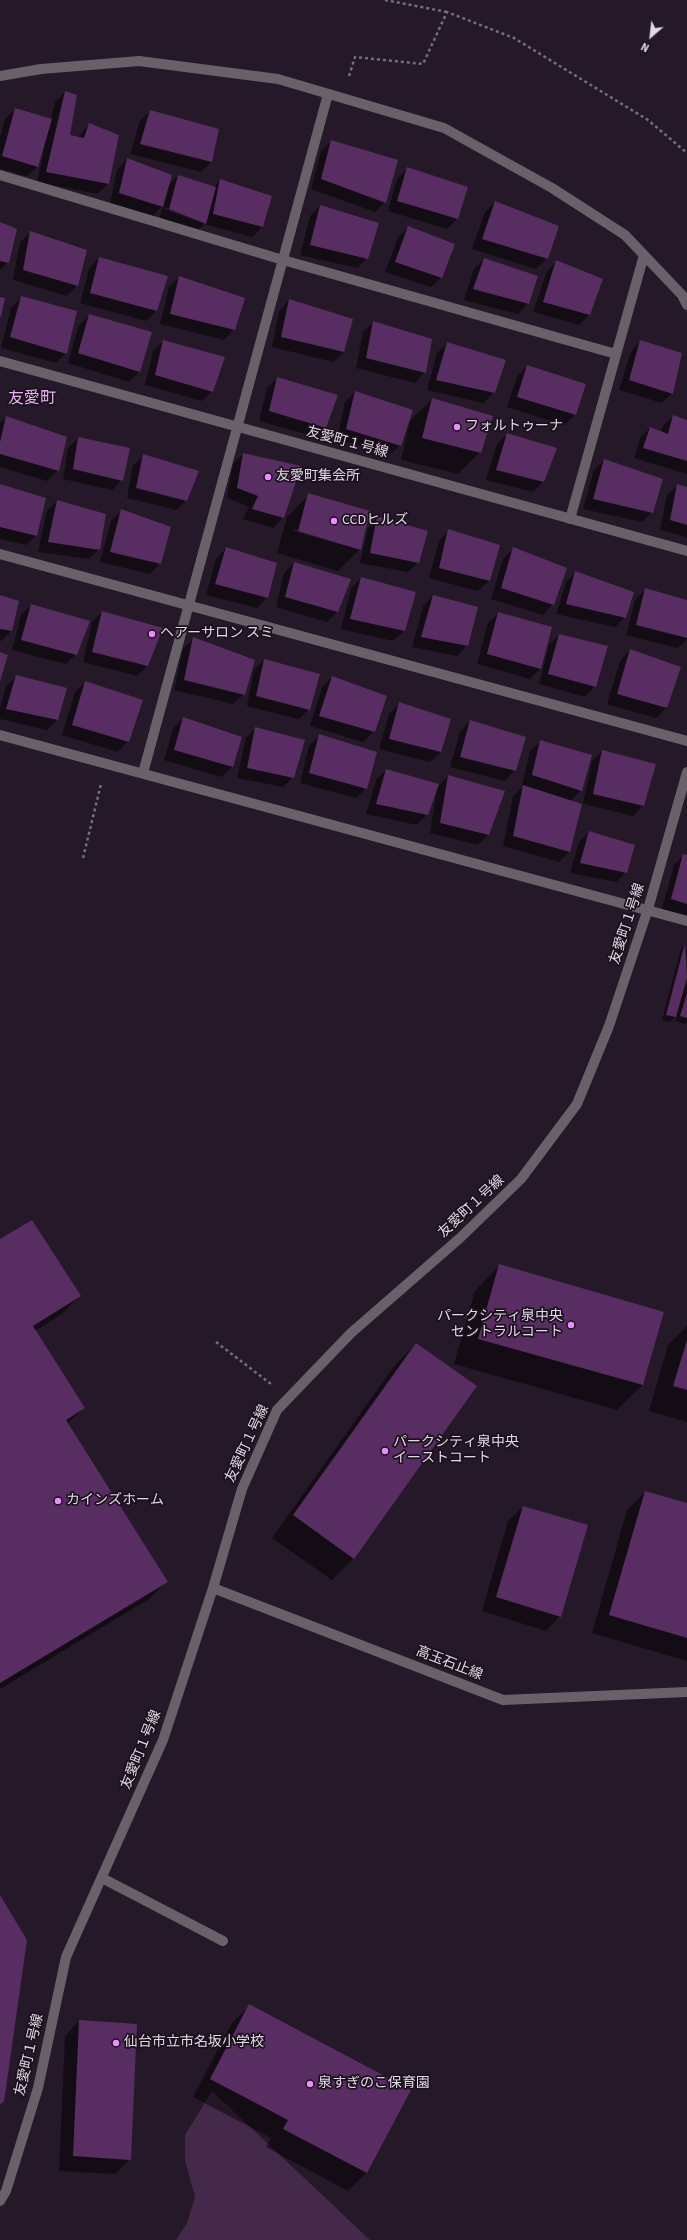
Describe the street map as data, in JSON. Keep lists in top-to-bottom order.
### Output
{
  "streets": {
    "street": ["友愛町１号線", "高玉石止線"]
  },
  "crossings": [
    ["友愛町１号線", "高玉石止線"]
  ],
  "districts": ["友愛町"],
  "places": [
    "フォルトゥーナ",
    "友愛町集会所",
    "CCDヒルズ",
    "ヘアーサロン スミ",
    "パークシティ泉中央 セントラルコート",
    "パークシティ泉中央 イーストコート",
    "カインズホーム",
    "仙台市立市名坂小学校",
    "泉すぎのこ保育園"
  ],
  "north": "bottom left"
}
